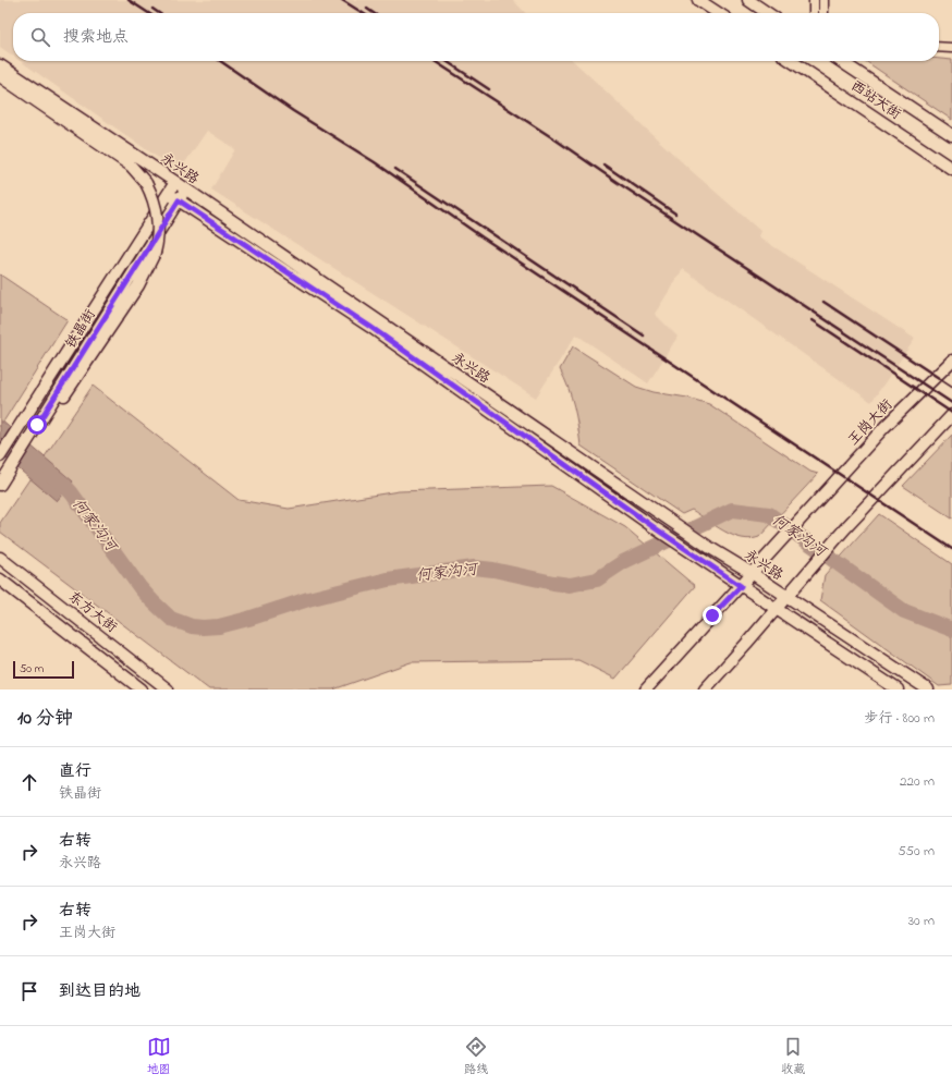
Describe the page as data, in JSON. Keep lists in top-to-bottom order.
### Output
{
  "streets": {
    "main road": [
      "西站大街",
      "永兴路",
      "铁晶街",
      "王岗大街",
      "东方大街"
    ]
  },
  "crossings": [
    ["永兴路", "铁晶街"],
    ["永兴路", "王岗大街"]
  ],
  "water": ["何家沟河"],
  "scale_bar": "50 m",
  "page": {
    "search": "搜索地点",
    "scale": "50 m",
    "heading": ["10 分钟", "步行 · 800 m"],
    "list": [
      ["直行", "铁晶街", "220 m"],
      ["右转", "永兴路", "550 m"],
      ["右转", "王岗大街", "30 m"],
      "到达目的地"
    ],
    "nav": ["地图", "路线", "收藏"]
  }
}
